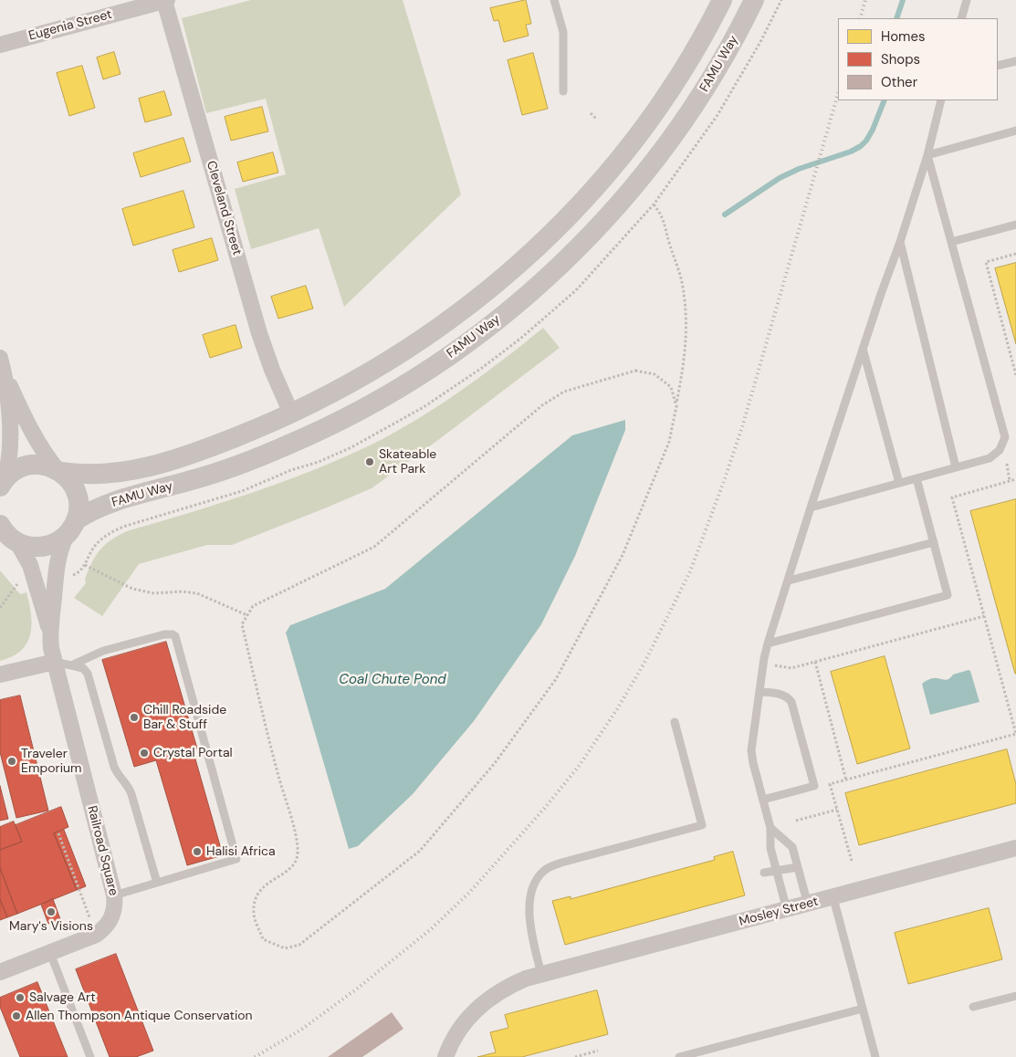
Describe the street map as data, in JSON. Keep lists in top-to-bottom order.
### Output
{
  "streets": {
    "street": [
      "Eugenia Street",
      "FAMU Way",
      "Cleveland Street",
      "Railroad Square",
      "Mosley Street"
    ]
  },
  "crossings": [
    ["Eugenia Street", "Cleveland Street"],
    ["FAMU Way", "Cleveland Street"],
    ["FAMU Way", "Railroad Square"]
  ],
  "water": ["Coal Chute Pond"],
  "places": [
    "Skateable Art Park",
    "Chill Roadside Bar & Stuff",
    "Crystal Portal",
    "Traveler Emporium",
    "Halisi Africa",
    "Mary's Visions",
    "Salvage Art",
    "Allen Thompson Antique Conservation"
  ],
  "legend": ["Homes", "Shops", "Other"]
}
